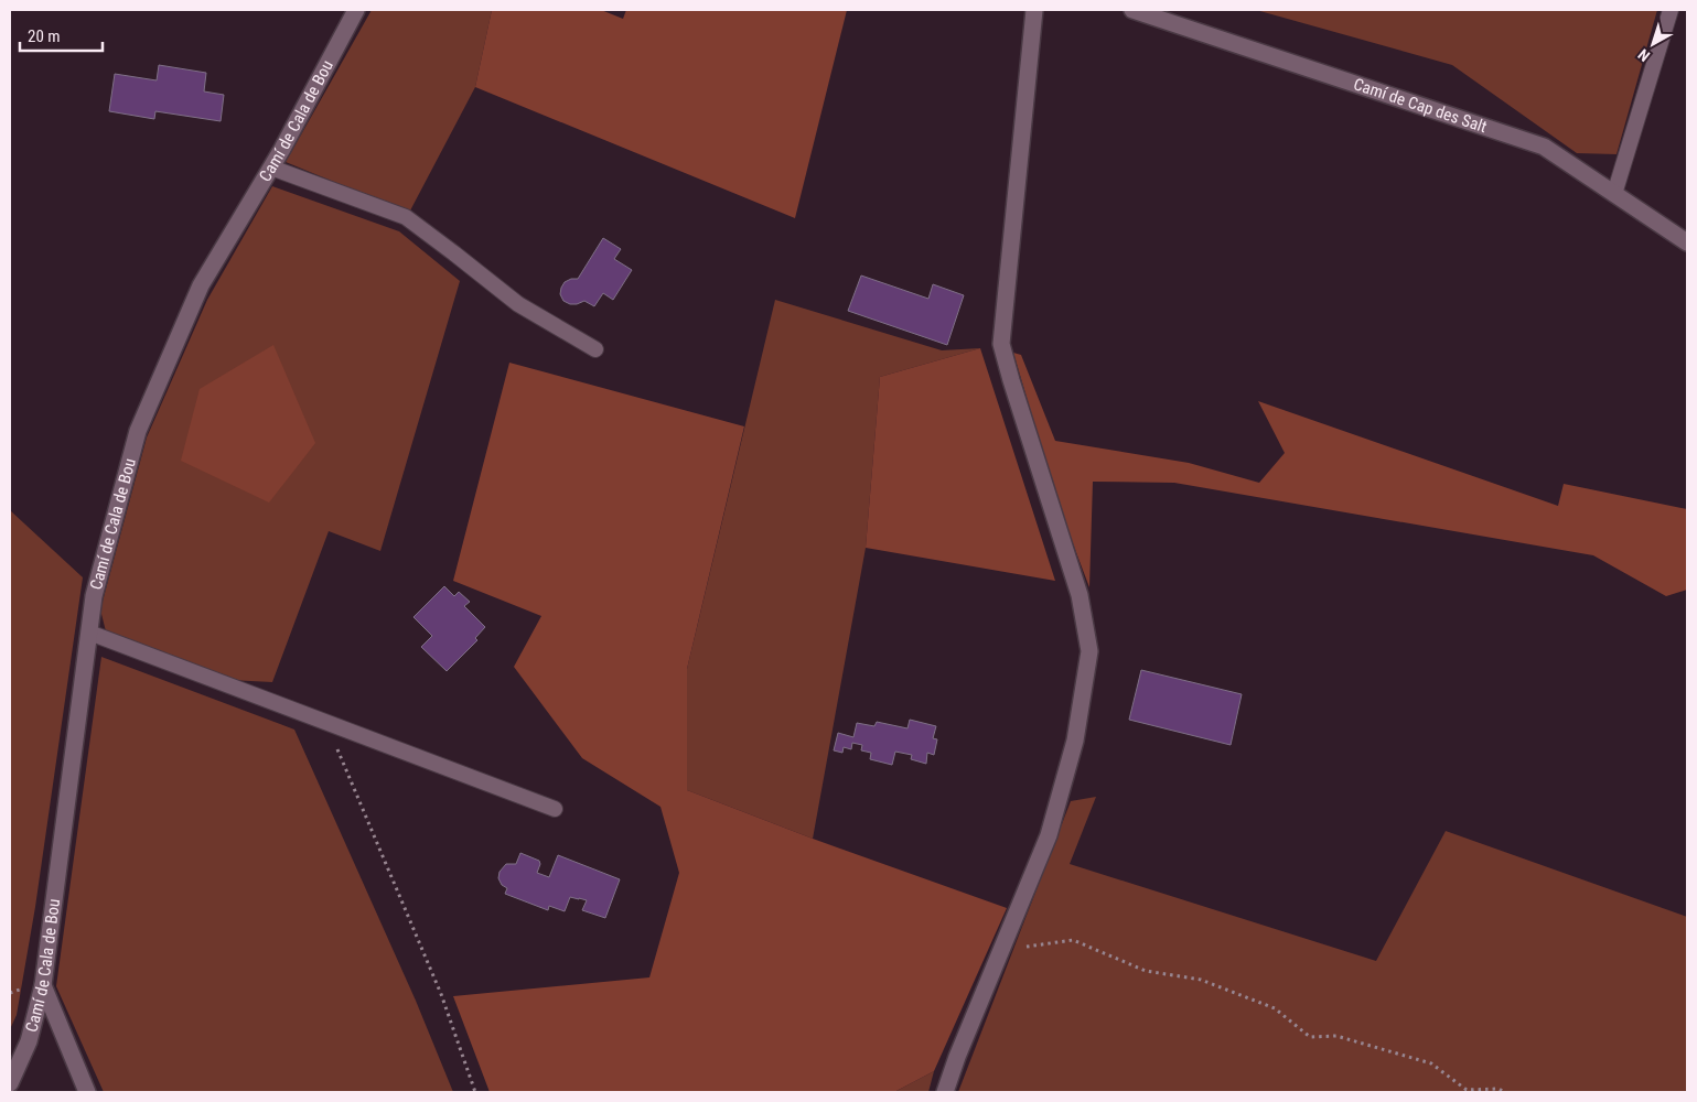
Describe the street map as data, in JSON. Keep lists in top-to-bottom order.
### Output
{
  "streets": {
    "street": ["Camí de Cap des Salt", "Camí de Cala de Bou"]
  },
  "scale_bar": "20 m",
  "north": "bottom left"
}
